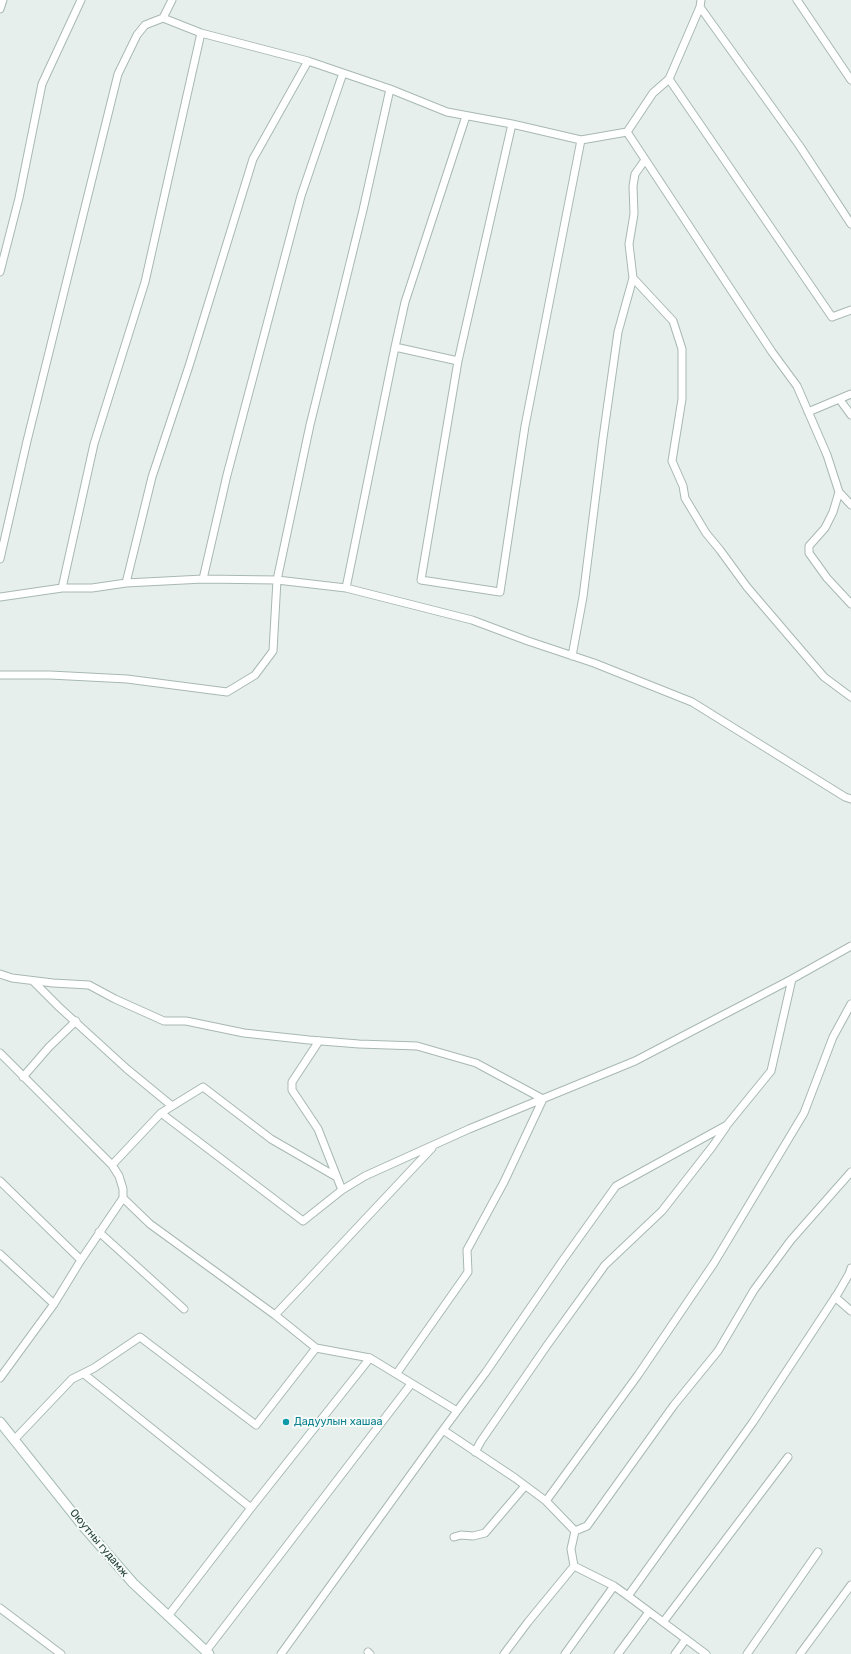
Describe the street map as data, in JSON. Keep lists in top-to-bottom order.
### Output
{
  "streets": {
    "street": ["Оюутны гудамж"]
  },
  "places": ["Дадуулын хашаа"]
}
